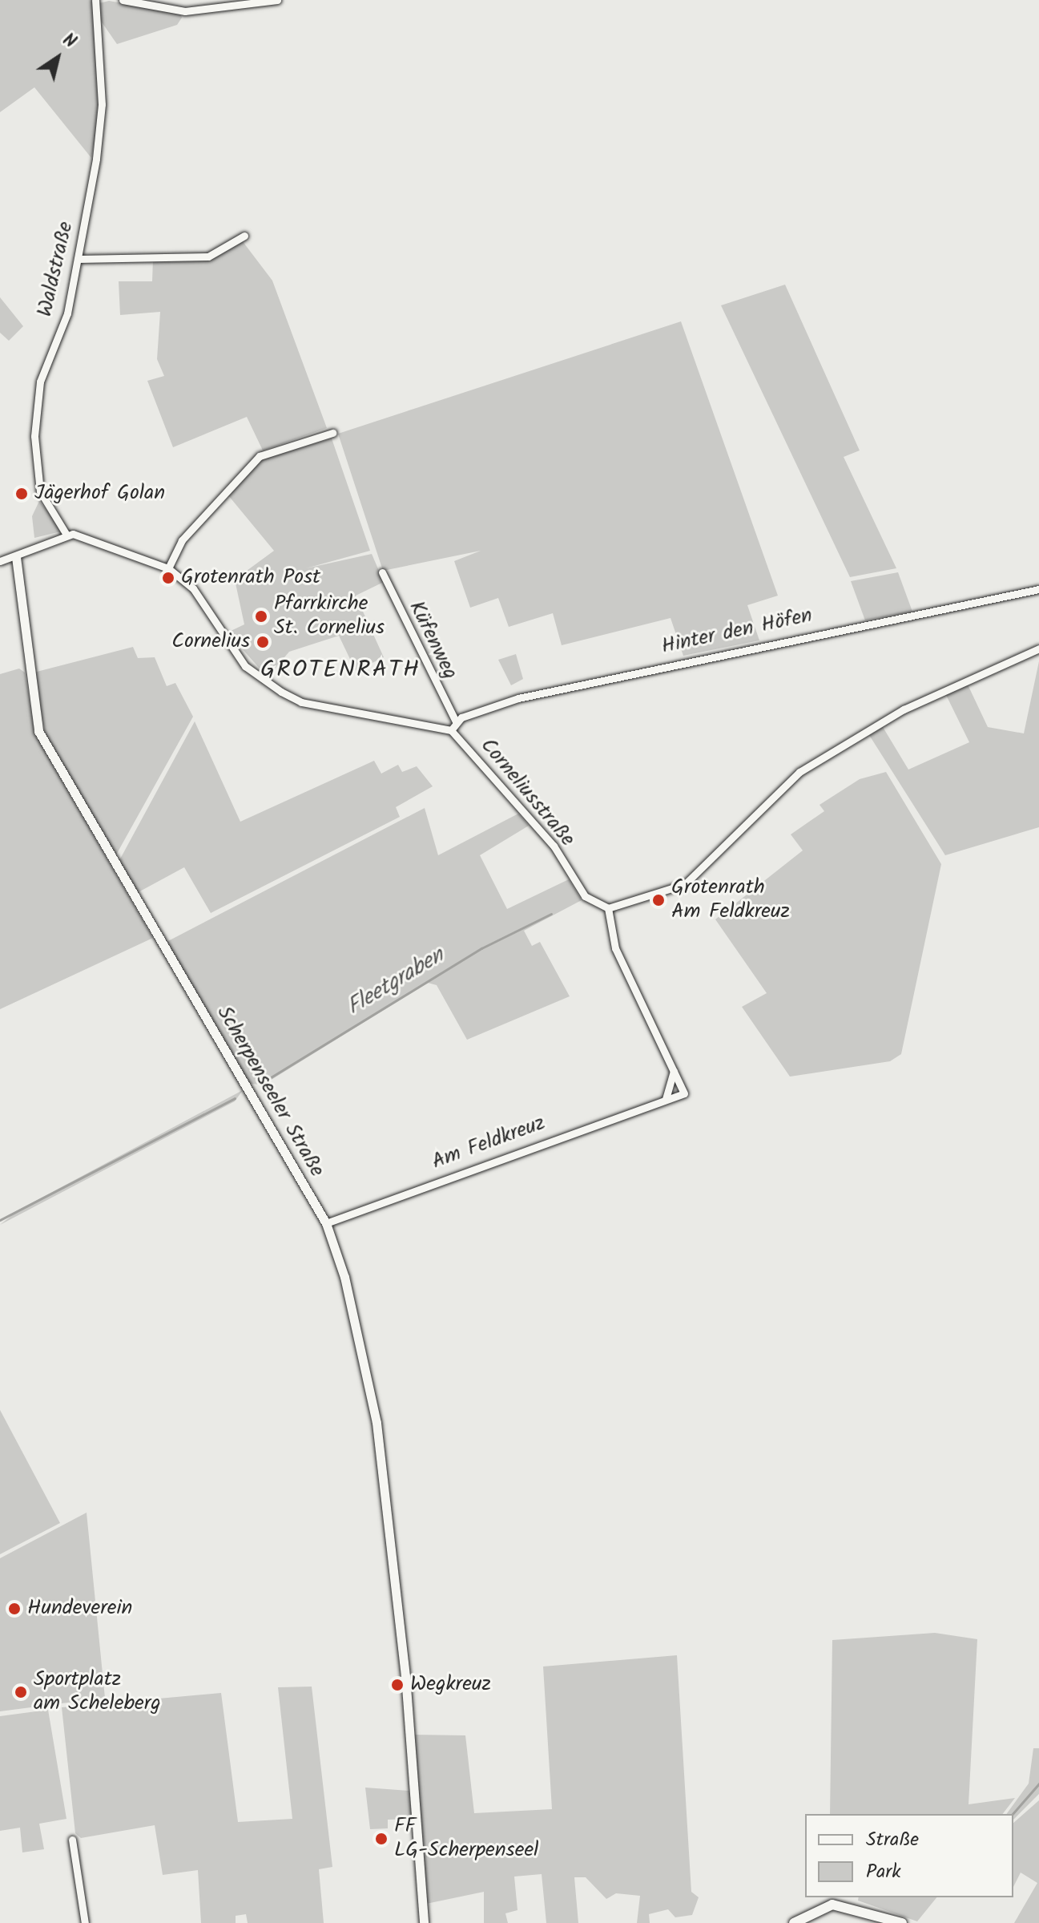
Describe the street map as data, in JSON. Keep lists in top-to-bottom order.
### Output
{
  "streets": {
    "street": [
      "Waldstraße",
      "Hinter den Höfen",
      "Küfenweg",
      "Corneliusstraße",
      "Scherpenseeler Straße",
      "Am Feldkreuz"
    ]
  },
  "crossings": [
    ["Waldstraße", "Corneliusstraße"],
    ["Hinter den Höfen", "Küfenweg"],
    ["Corneliusstraße", "Am Feldkreuz"],
    ["Scherpenseeler Straße", "Am Feldkreuz"]
  ],
  "districts": ["GROTENRATH"],
  "water": ["Fleetgraben"],
  "places": [
    "Jägerhof Golan",
    "Grotenrath Post",
    "Pfarrkirche St. Cornelius",
    "Cornelius",
    "Grotenrath Am Feldkreuz",
    "Hundeverein",
    "Wegkreuz",
    "Sportplatz am Scheleberg",
    "FF LG-Scherpenseel"
  ],
  "legend": ["Straße", "Park"],
  "north": "top right"
}
